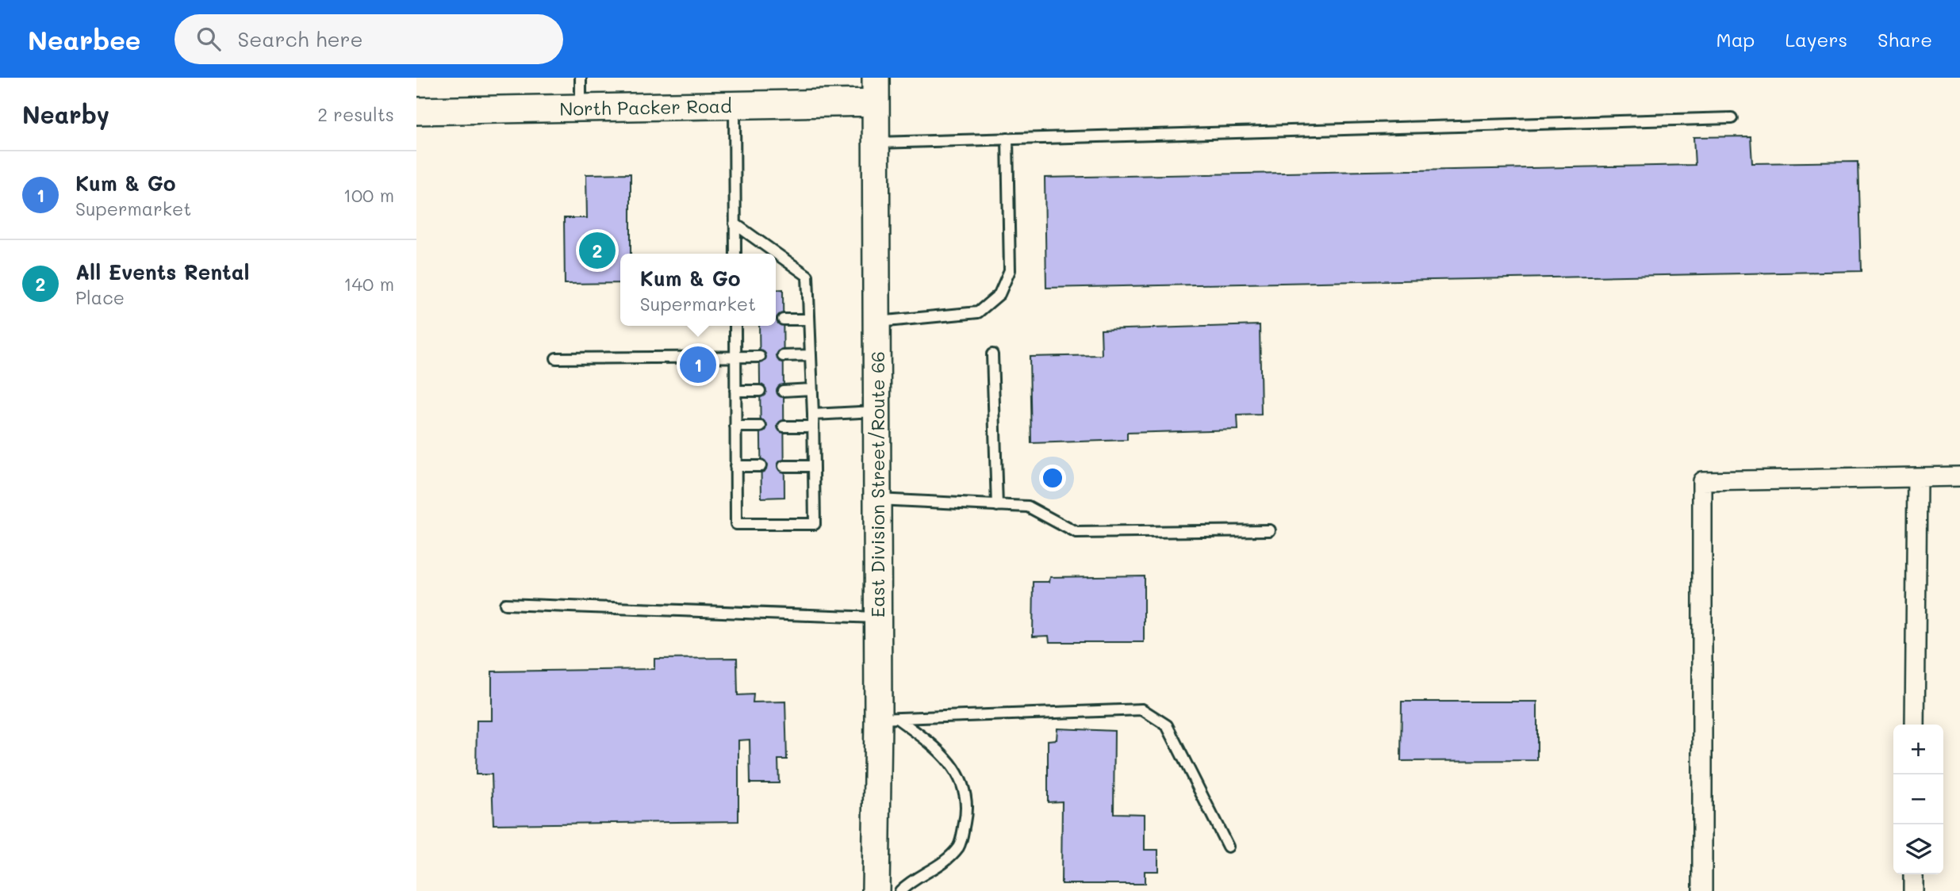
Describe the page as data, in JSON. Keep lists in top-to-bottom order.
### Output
{
  "streets": {
    "main road": ["North Packer Road", "East Division Street/Route 66"]
  },
  "crossings": [
    ["North Packer Road", "East Division Street/Route 66"]
  ],
  "page": {
    "header": "Nearbee",
    "search": "Search here",
    "nav": ["Map", "Layers", "Share"],
    "heading": ["Nearby", "2 results"],
    "list": [
      {
        "mark": "1",
        "name": "Kum & Go",
        "note": "Supermarket",
        "value": "100 m"
      },
      {
        "mark": "2",
        "name": "All Events Rental",
        "note": "Place",
        "value": "140 m"
      }
    ],
    "pins": ["2", "1"],
    "popup": ["Kum & Go", "Supermarket"],
    "map_buttons": ["+", "−"]
  }
}
